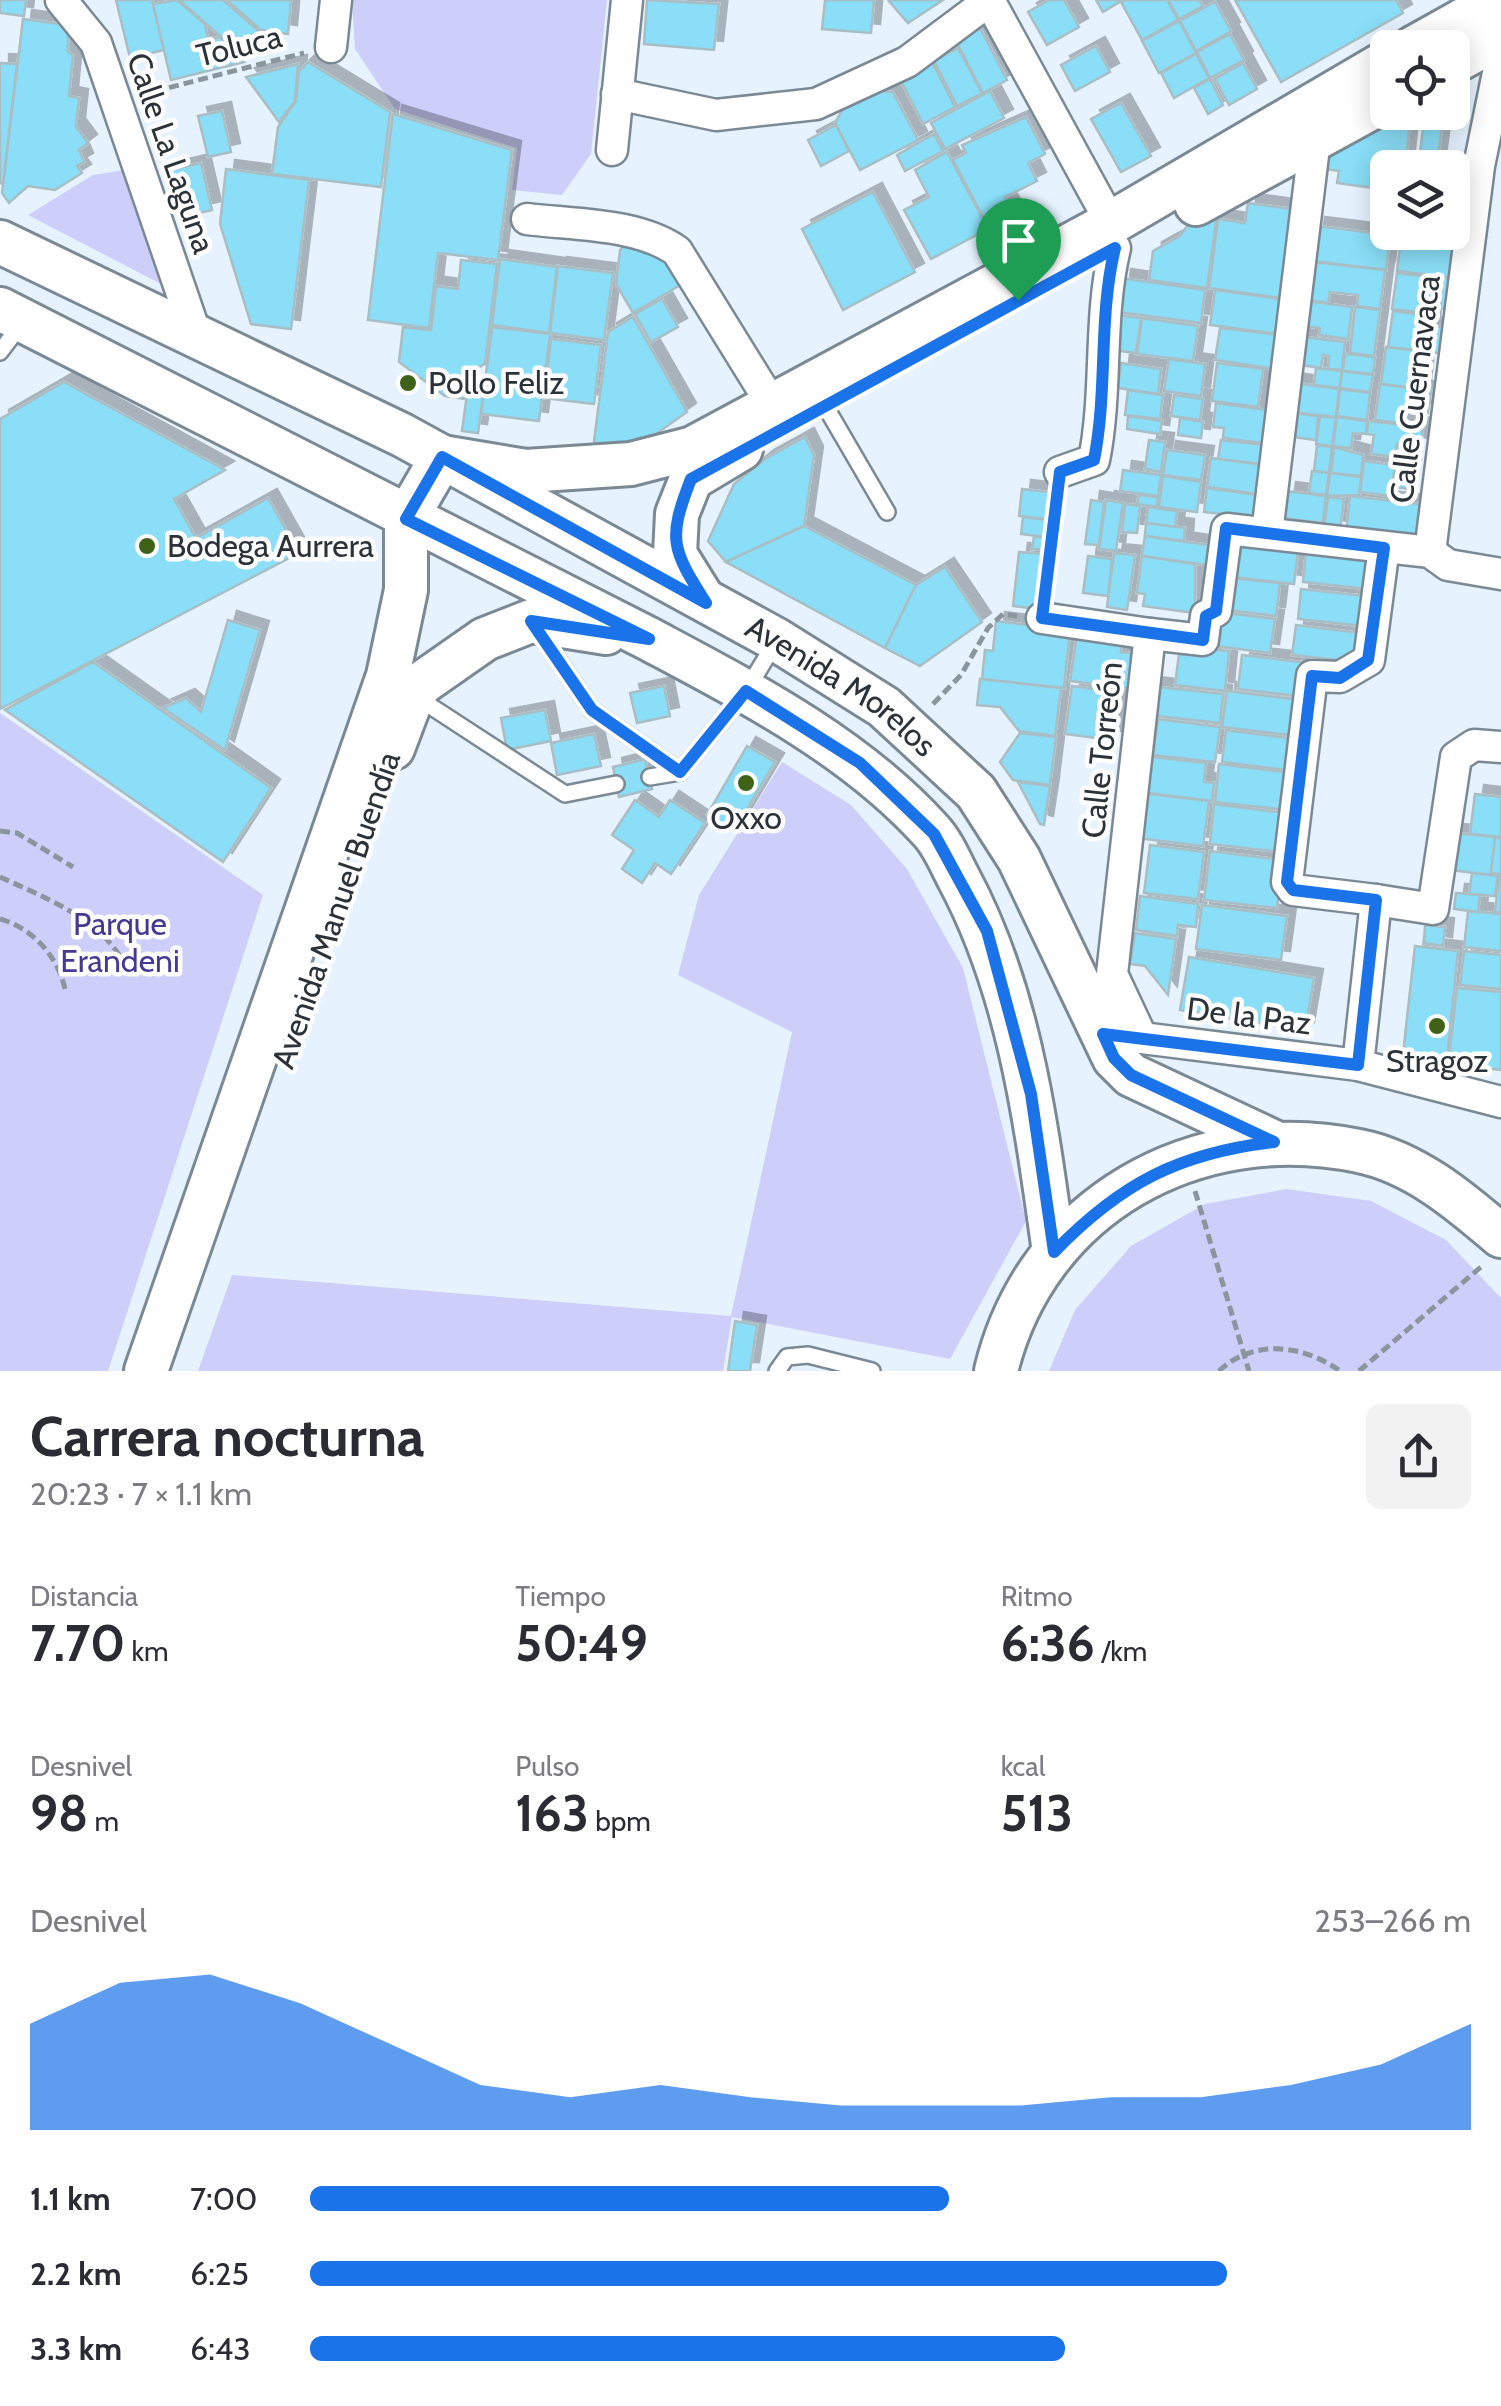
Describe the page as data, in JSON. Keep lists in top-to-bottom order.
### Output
{
  "streets": {
    "street": [
      "Calle La Laguna",
      "Calle Cuernavaca",
      "Avenida Morelos",
      "Calle Torreón",
      "Avenida Manuel Buendía",
      "De la Paz"
    ],
    "path": ["Toluca"]
  },
  "crossings": [
    ["Calle La Laguna", "Avenida Morelos"],
    ["Avenida Morelos", "Calle Torreón"],
    ["Avenida Morelos", "Avenida Manuel Buendía"],
    ["Avenida Morelos", "De la Paz"],
    ["Calle Torreón", "De la Paz"]
  ],
  "parks": ["Parque Erandeni"],
  "places": [
    "Pollo Feliz",
    "Bodega Aurrera",
    "Oxxo",
    "Stragoz"
  ],
  "page": {
    "heading": ["Carrera nocturna", "20:23 · 7 × 1.1 km"],
    "stats": [
      ["Distancia", "7.70 km"],
      ["Tiempo", "50:49"],
      ["Ritmo", "6:36 /km"],
      ["Desnivel", "98 m"],
      ["Pulso", "163 bpm"],
      ["kcal", "513"]
    ],
    "chart": ["Desnivel", "253–266 m"],
    "list": [
      {
        "name": "1.1 km",
        "note": "7:00"
      },
      {
        "name": "2.2 km",
        "note": "6:25"
      },
      {
        "name": "3.3 km",
        "note": "6:43"
      }
    ]
  }
}
